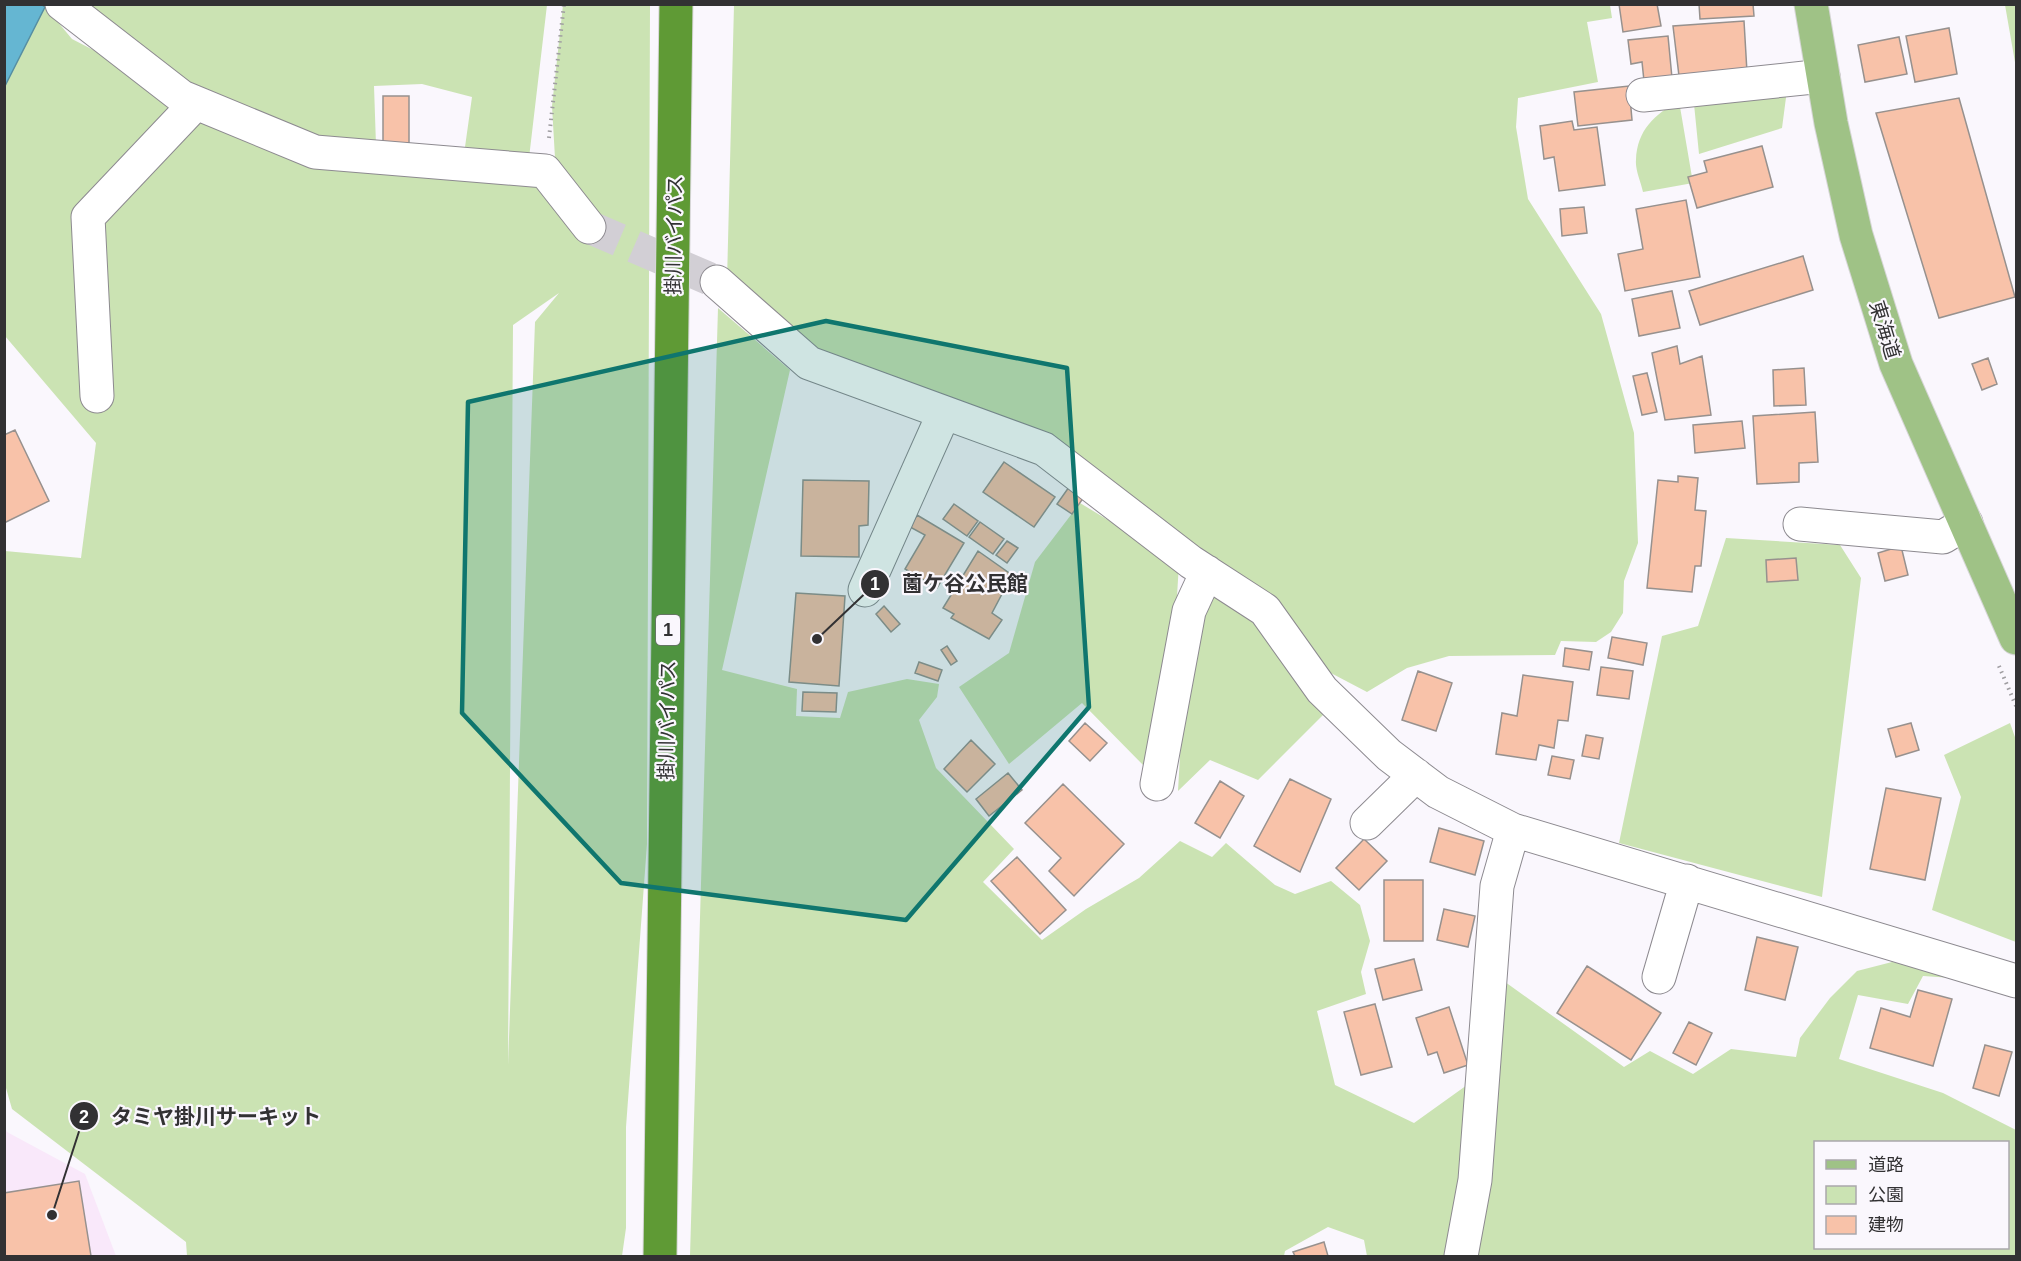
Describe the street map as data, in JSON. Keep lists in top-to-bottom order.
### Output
{
  "streets": {
    "highway": ["掛川バイパス", "1"],
    "main road": ["東海道"]
  },
  "places": ["薗ケ谷公民館", "タミヤ掛川サーキット"],
  "legend": ["道路", "公園", "建物"]
}
